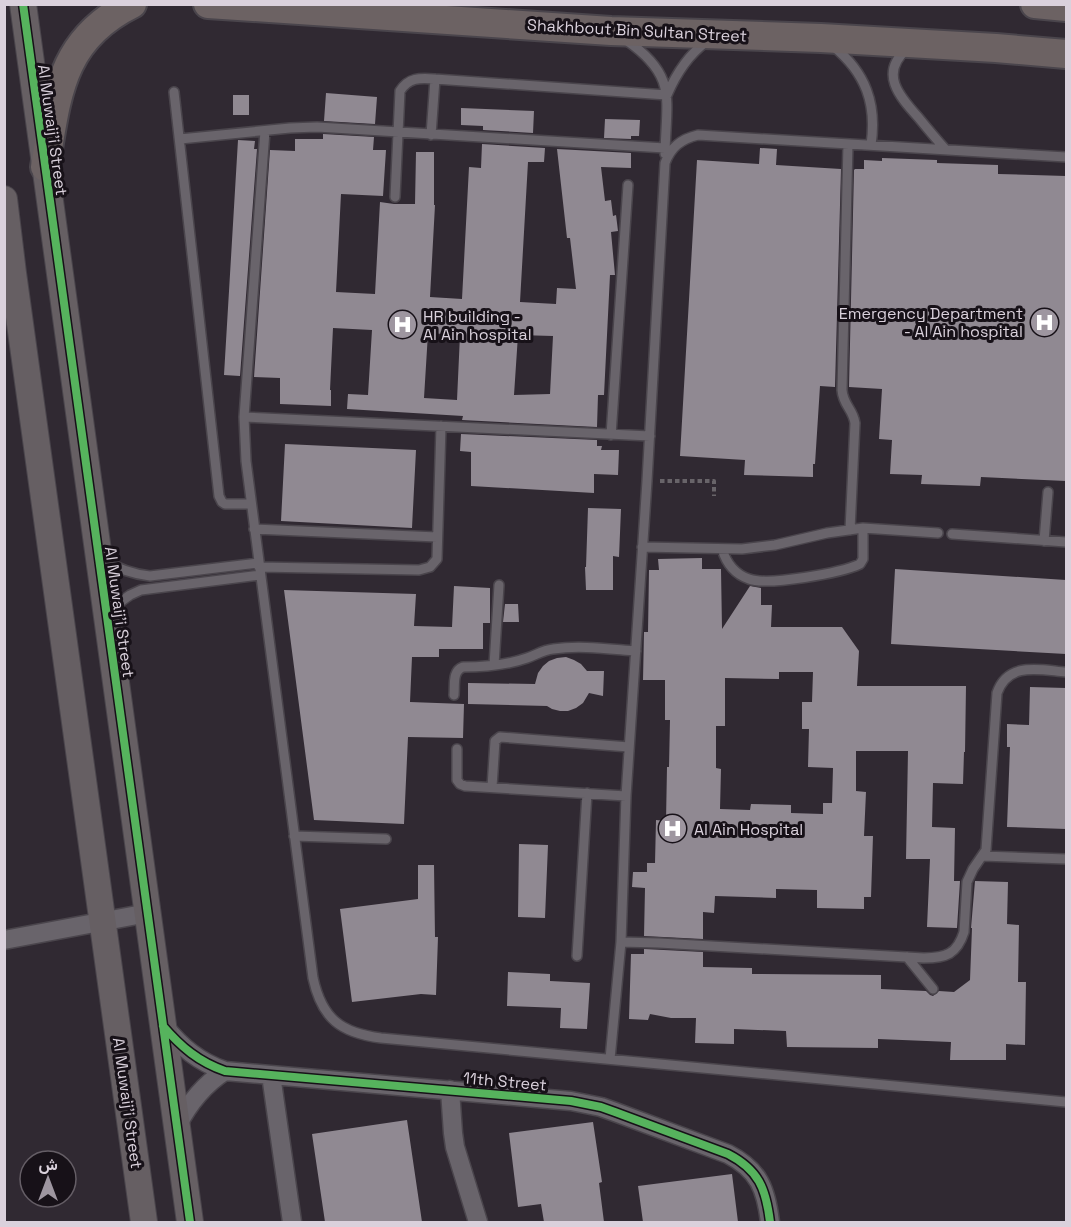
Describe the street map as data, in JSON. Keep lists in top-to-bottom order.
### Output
{
  "streets": {
    "main road": ["Shakhbout Bin Sultan Street"],
    "street": ["Al Muwaij'i Street", "11th Street"]
  },
  "crossings": [
    ["Al Muwaij'i Street", "11th Street"]
  ],
  "places": {
    "hospital": ["Emergency Department - Al Ain hospital", "HR building - Al Ain hospital", "Al Ain Hospital"]
  },
  "north": "top"
}
